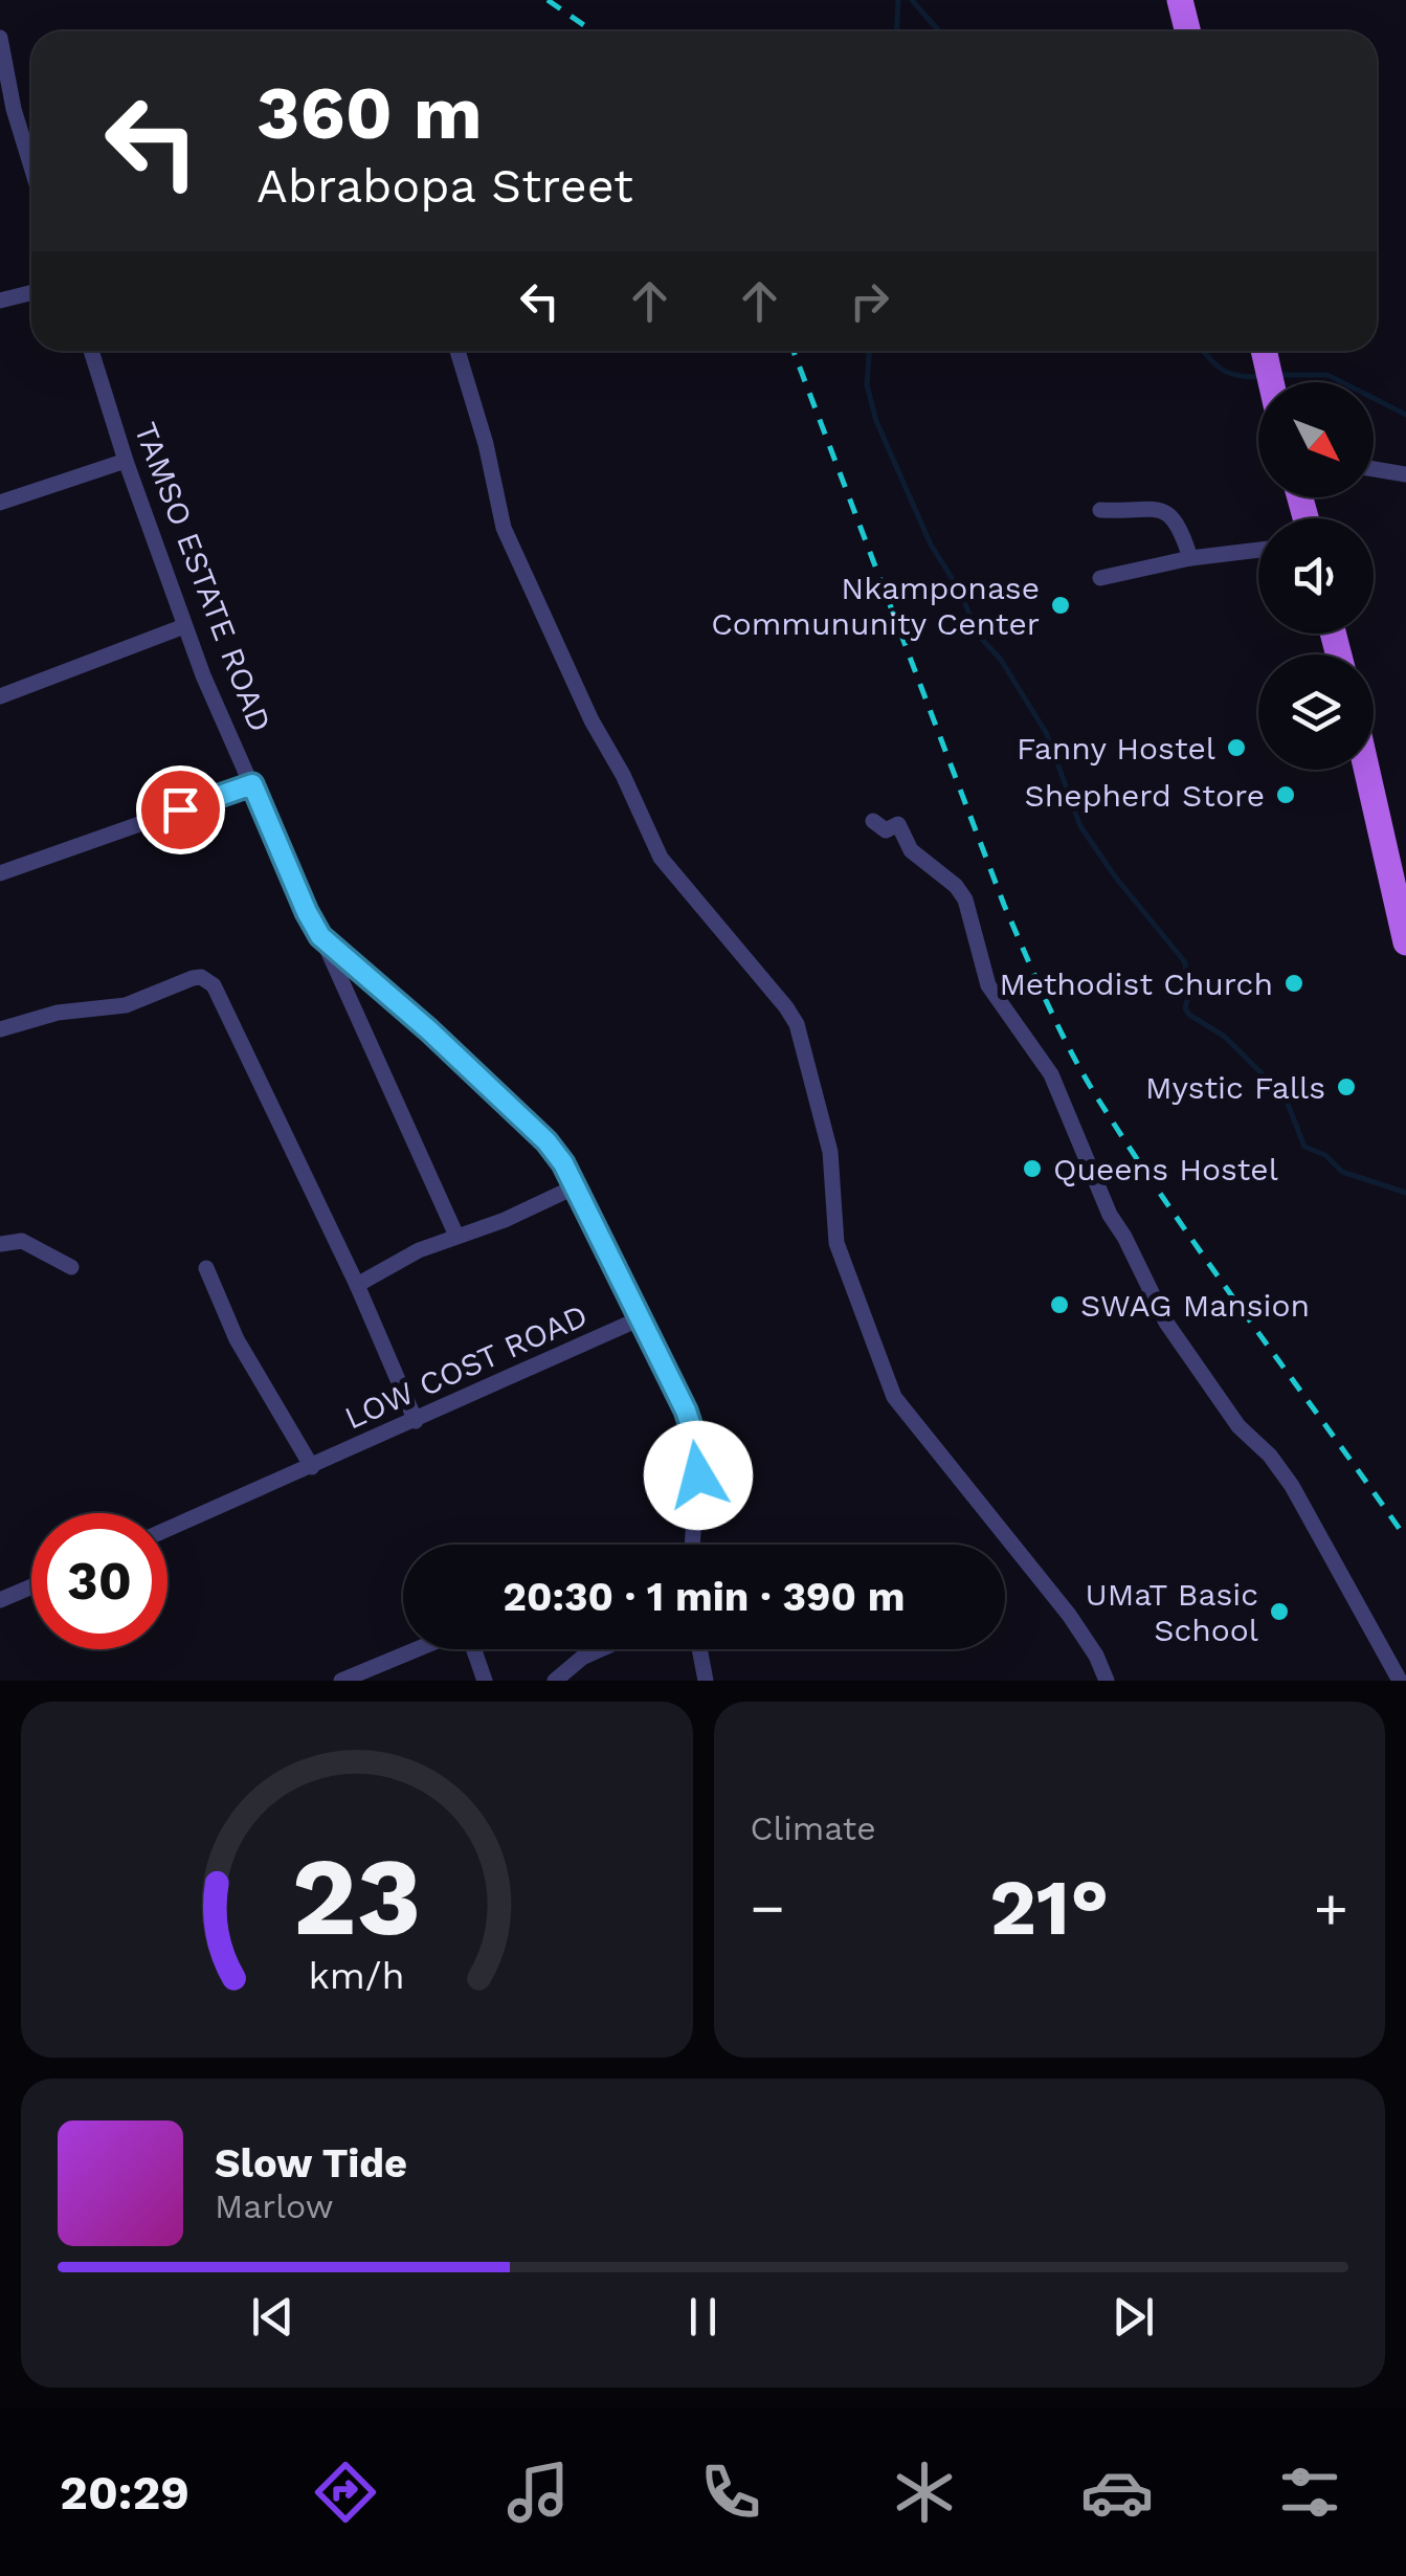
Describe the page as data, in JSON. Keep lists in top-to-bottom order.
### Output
{
  "streets": {
    "street": ["TAMSO ESTATE ROAD", "LOW COST ROAD"]
  },
  "crossings": [
    ["TAMSO ESTATE ROAD", "LOW COST ROAD"]
  ],
  "places": [
    "Nkamponase Commununity Center",
    "Fanny Hostel",
    "Shepherd Store",
    "Methodist Church",
    "Mystic Falls",
    "Queens Hostel",
    "SWAG Mansion",
    "UMaT Basic School"
  ],
  "north": "bottom right",
  "page": {
    "turn": ["360 m", "Abrabopa Street"],
    "limit": "30",
    "trip": "20:30 · 1 min · 390 m",
    "tile": "Climate",
    "heat": ["−", "21°", "+"],
    "song": ["Slow Tide", "Marlow"],
    "tabs": "20:29",
    "gauge": ["23", "km/h"]
  }
}
